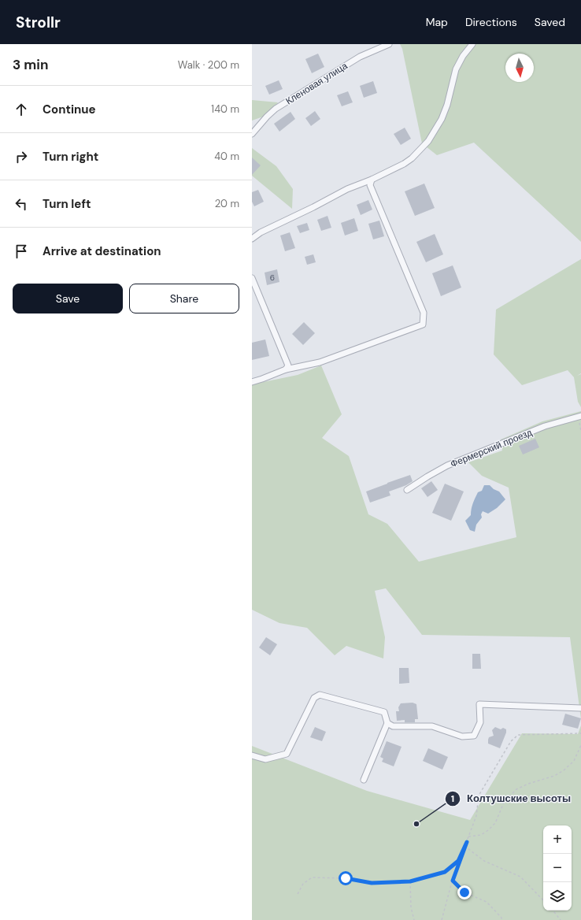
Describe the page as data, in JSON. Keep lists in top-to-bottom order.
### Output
{
  "streets": {
    "street": ["Кленовая улица", "Фермерский проезд"]
  },
  "places": ["Колтушские высоты"],
  "house_numbers": ["6"],
  "north": "bottom",
  "page": {
    "header": "Strollr",
    "nav": ["Map", "Directions", "Saved"],
    "heading": ["3 min", "Walk · 200 m"],
    "list": [
      ["Continue", "140 m"],
      ["Turn right", "40 m"],
      ["Turn left", "20 m"],
      "Arrive at destination"
    ],
    "buttons": ["Save", "Share"],
    "map_buttons": ["+", "−"]
  }
}
